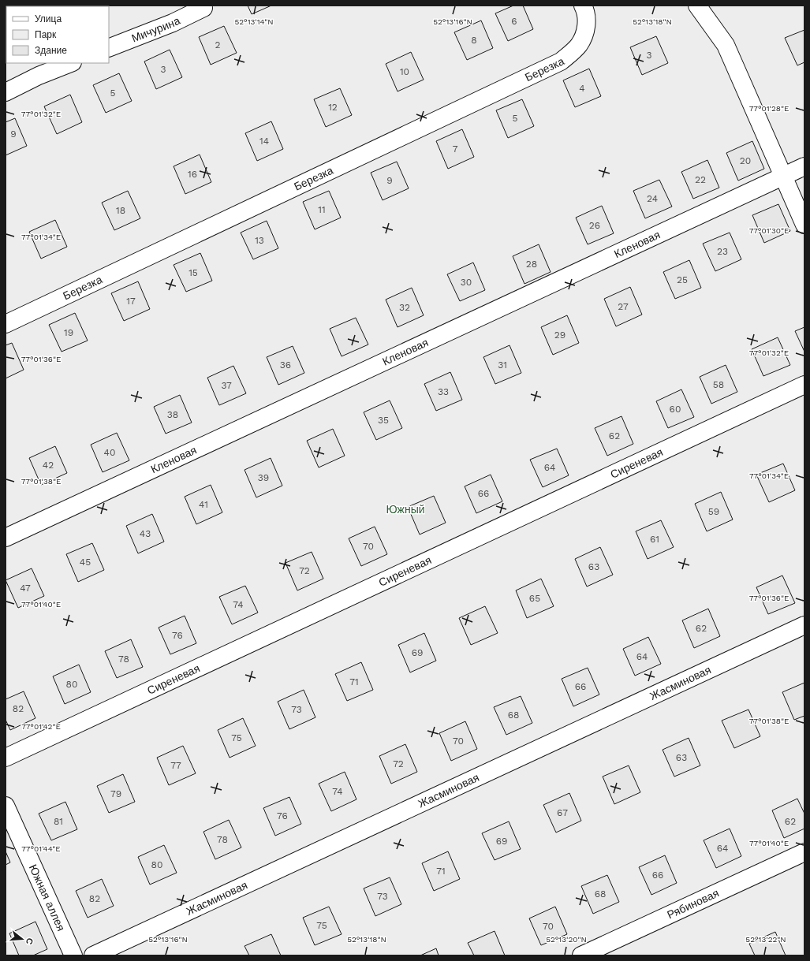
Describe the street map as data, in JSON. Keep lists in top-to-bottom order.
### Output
{
  "streets": {
    "street": [
      "Мичурина",
      "Березка",
      "Кленовая",
      "Сиреневая",
      "Жасминовая",
      "Южная аллея",
      "Рябиновая"
    ]
  },
  "parks": ["Южный"],
  "house_numbers": [
    "6",
    "8",
    "2",
    "3",
    "3",
    "10",
    "4",
    "5",
    "12",
    "5",
    "9",
    "14",
    "7",
    "20",
    "16",
    "22",
    "9",
    "24",
    "11",
    "18",
    "26",
    "13",
    "23",
    "28",
    "15",
    "25",
    "30",
    "17",
    "27",
    "32",
    "19",
    "29",
    "36",
    "31",
    "58",
    "37",
    "33",
    "60",
    "38",
    "35",
    "62",
    "40",
    "42",
    "64",
    "39",
    "66",
    "41",
    "59",
    "43",
    "61",
    "70",
    "45",
    "63",
    "72",
    "47",
    "65",
    "74",
    "62",
    "76",
    "69",
    "64",
    "78",
    "71",
    "80",
    "66",
    "82",
    "73",
    "68",
    "75",
    "70",
    "63",
    "72",
    "77",
    "74",
    "79",
    "67",
    "76",
    "81",
    "62",
    "78",
    "69",
    "64",
    "80",
    "71",
    "66",
    "68",
    "73",
    "82",
    "75",
    "70"
  ],
  "legend": ["Улица", "Парк", "Здание"],
  "north": "right",
  "coordinates": [
    "52°13'14\"N",
    "52°13'16\"N",
    "52°13'18\"N",
    "77°01'28\"E",
    "77°01'32\"E",
    "77°01'30\"E",
    "77°01'34\"E",
    "77°01'36\"E",
    "77°01'38\"E",
    "77°01'40\"E",
    "77°01'42\"E",
    "77°01'44\"E",
    "52°13'20\"N",
    "52°13'22\"N"
  ]
}
